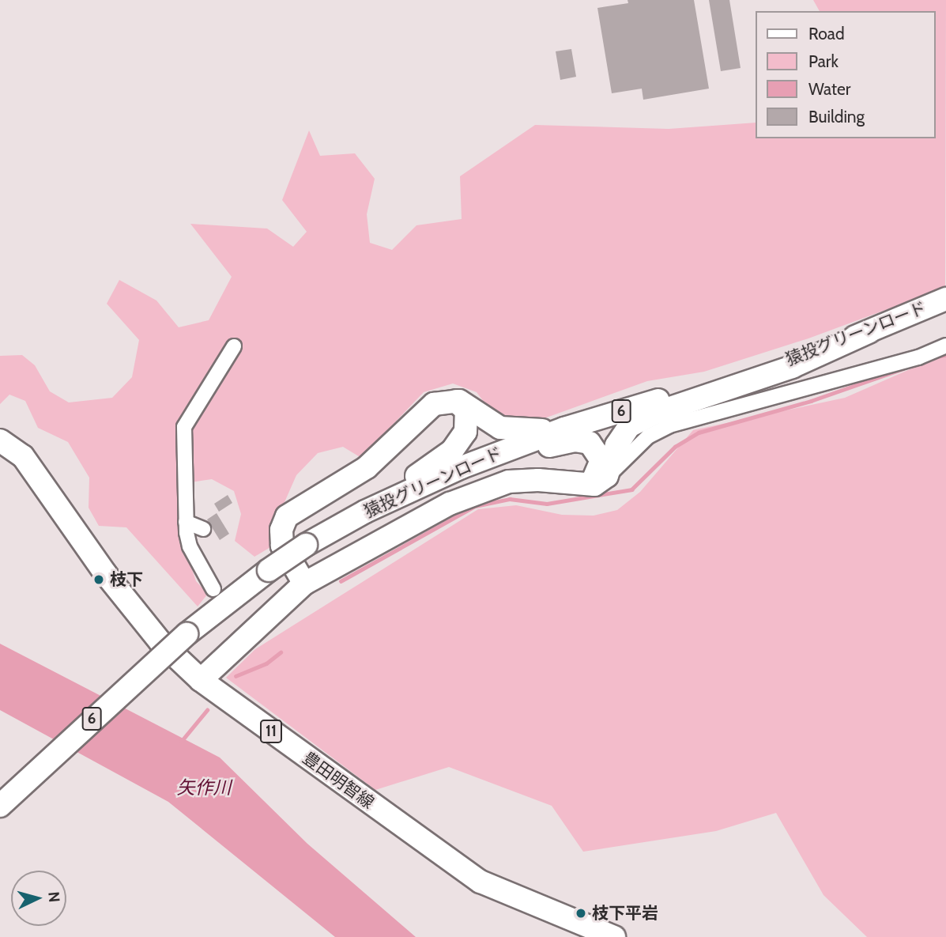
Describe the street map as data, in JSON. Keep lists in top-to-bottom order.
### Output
{
  "streets": {
    "main road": [
      "猿投グリーンロード",
      "6",
      "11",
      "豊田明智線"
    ]
  },
  "water": ["矢作川"],
  "places": ["枝下", "枝下平岩"],
  "legend": [
    "Road",
    "Park",
    "Water",
    "Building"
  ],
  "north": "right"
}
